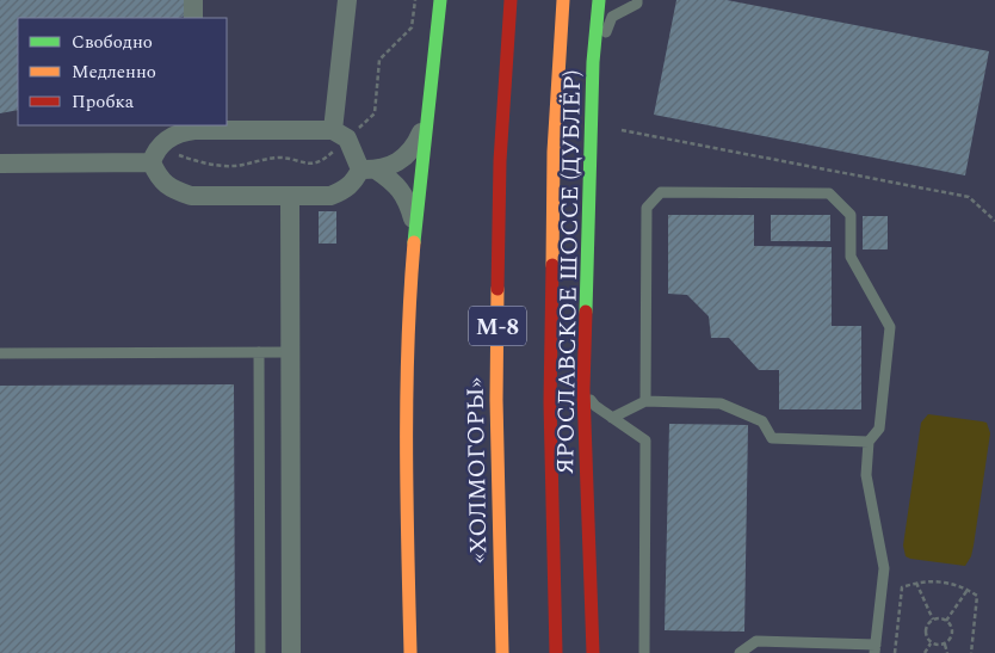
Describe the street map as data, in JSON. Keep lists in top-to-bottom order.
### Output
{
  "streets": {
    "main road": ["ЯРОСЛАВСКОЕ ШОССЕ (ДУБЛЁР)", "М-8", "«ХОЛМОГОРЫ»"]
  },
  "legend": ["Свободно", "Медленно", "Пробка"]
}
